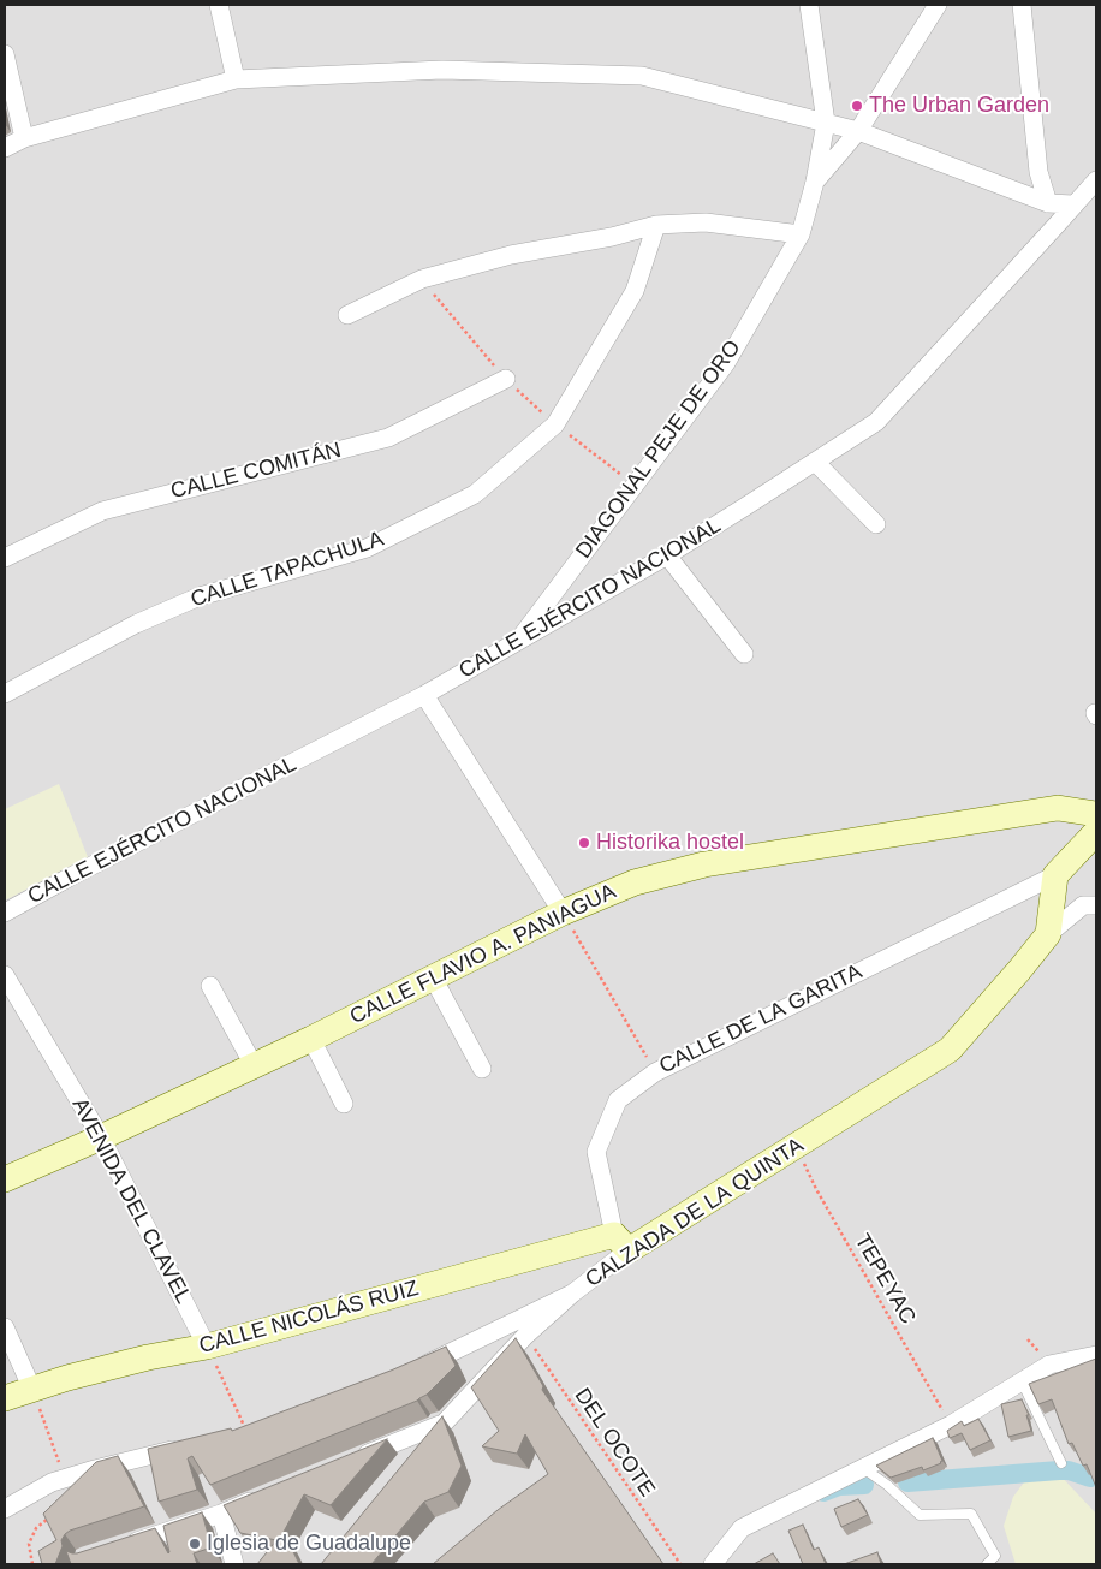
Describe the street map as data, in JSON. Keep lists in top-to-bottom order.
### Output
{
  "streets": {
    "street": [
      "DIAGONAL PEJE DE ORO",
      "CALLE COMITÁN",
      "CALLE TAPACHULA",
      "CALLE EJÉRCITO NACIONAL",
      "CALLE FLAVIO A. PANIAGUA",
      "CALLE DE LA GARITA",
      "AVENIDA DEL CLAVEL",
      "CALZADA DE LA QUINTA",
      "CALLE NICOLÁS RUIZ"
    ],
    "path": ["TEPEYAC", "DEL OCOTE"]
  },
  "crossings": [
    ["DIAGONAL PEJE DE ORO", "CALLE EJÉRCITO NACIONAL"],
    ["CALLE FLAVIO A. PANIAGUA", "AVENIDA DEL CLAVEL"],
    ["CALLE DE LA GARITA", "CALZADA DE LA QUINTA"],
    ["CALLE DE LA GARITA", "CALLE NICOLÁS RUIZ"],
    ["AVENIDA DEL CLAVEL", "CALLE NICOLÁS RUIZ"],
    ["CALZADA DE LA QUINTA", "TEPEYAC"],
    ["CALZADA DE LA QUINTA", "CALLE NICOLÁS RUIZ"],
    ["CALZADA DE LA QUINTA", "DEL OCOTE"]
  ],
  "places": ["The Urban Garden", "Historika hostel", "Iglesia de Guadalupe"]
}
